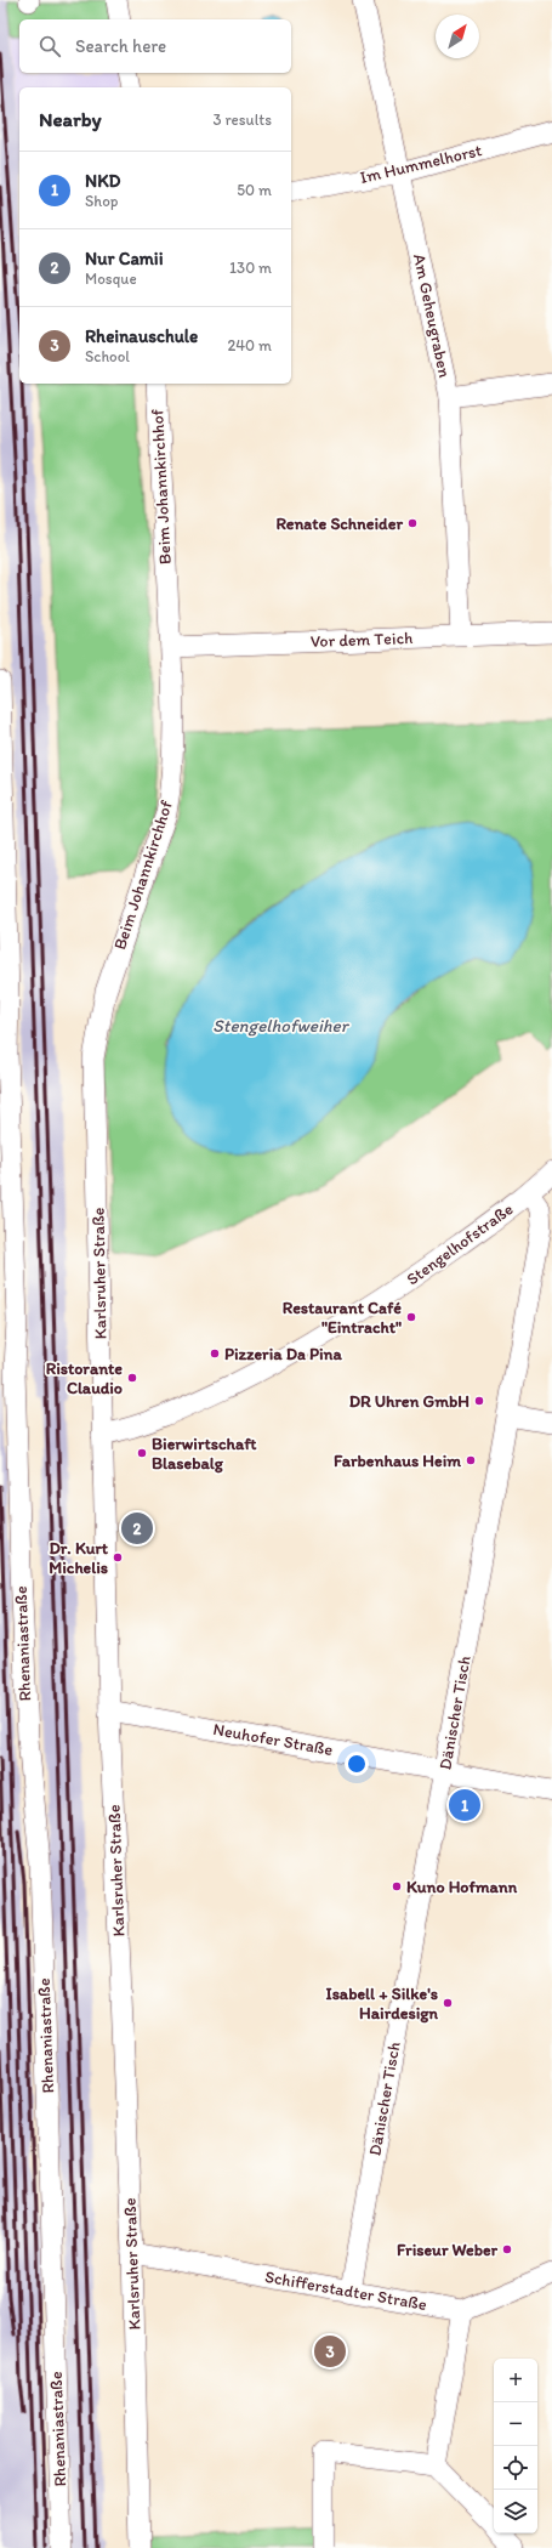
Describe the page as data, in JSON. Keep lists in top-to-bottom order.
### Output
{
  "streets": {
    "street": [
      "Im Hummelhorst",
      "Am Geheugraben",
      "Beim Johannkirchhof",
      "Vor dem Teich",
      "Stengelhofstraße",
      "Karlsruher Straße",
      "Rhenaniastraße",
      "Dänischer Tisch",
      "Neuhofer Straße",
      "Schifferstadter Straße"
    ]
  },
  "crossings": [
    ["Im Hummelhorst", "Am Geheugraben"],
    ["Am Geheugraben", "Vor dem Teich"],
    ["Beim Johannkirchhof", "Vor dem Teich"],
    ["Beim Johannkirchhof", "Karlsruher Straße"],
    ["Stengelhofstraße", "Karlsruher Straße"],
    ["Stengelhofstraße", "Dänischer Tisch"],
    ["Karlsruher Straße", "Neuhofer Straße"],
    ["Karlsruher Straße", "Schifferstadter Straße"],
    ["Dänischer Tisch", "Neuhofer Straße"],
    ["Dänischer Tisch", "Schifferstadter Straße"]
  ],
  "water": ["Stengelhofweiher"],
  "places": [
    "Renate Schneider",
    "Restaurant Café \"Eintracht\"",
    "Pizzeria Da Pina",
    "Ristorante Claudio",
    "DR Uhren GmbH",
    "Bierwirtschaft Blasebalg",
    "Farbenhaus Heim",
    "Dr. Kurt Michelis",
    "Kuno Hofmann",
    "Isabell + Silke's Hairdesign",
    "Friseur Weber"
  ],
  "north": "top right",
  "page": {
    "search": "Search here",
    "heading": ["Nearby", "3 results"],
    "list": [
      {
        "mark": "1",
        "name": "NKD",
        "note": "Shop",
        "value": "50 m"
      },
      {
        "mark": "2",
        "name": "Nur Camii",
        "note": "Mosque",
        "value": "130 m"
      },
      {
        "mark": "3",
        "name": "Rheinauschule",
        "note": "School",
        "value": "240 m"
      }
    ],
    "pins": ["2", "1", "3"],
    "map_buttons": ["+", "−"]
  }
}
